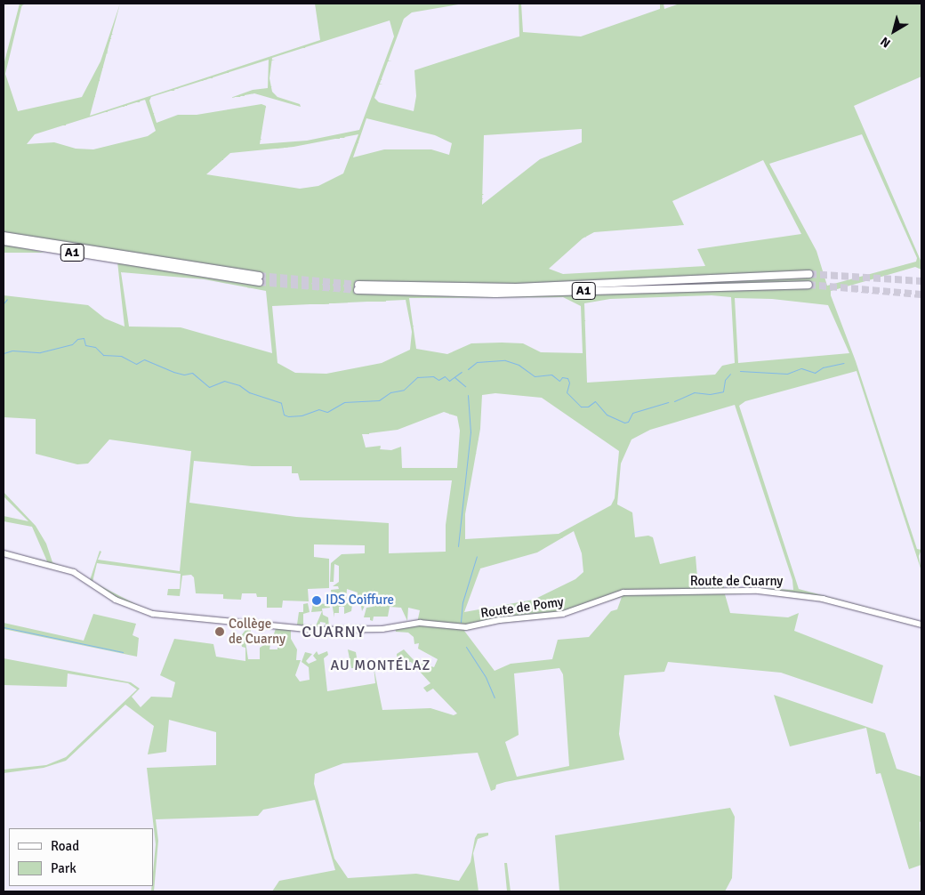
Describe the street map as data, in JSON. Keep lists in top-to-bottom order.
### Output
{
  "streets": {
    "highway": ["A1"],
    "street": ["Route de Cuarny", "Route de Pomy"]
  },
  "crossings": [
    ["Route de Cuarny", "Route de Pomy"]
  ],
  "districts": ["CUARNY", "AU MONTÉLAZ"],
  "places": ["IDS Coiffure", "Collège de Cuarny"],
  "legend": ["Road", "Park"],
  "north": "bottom left"
}
